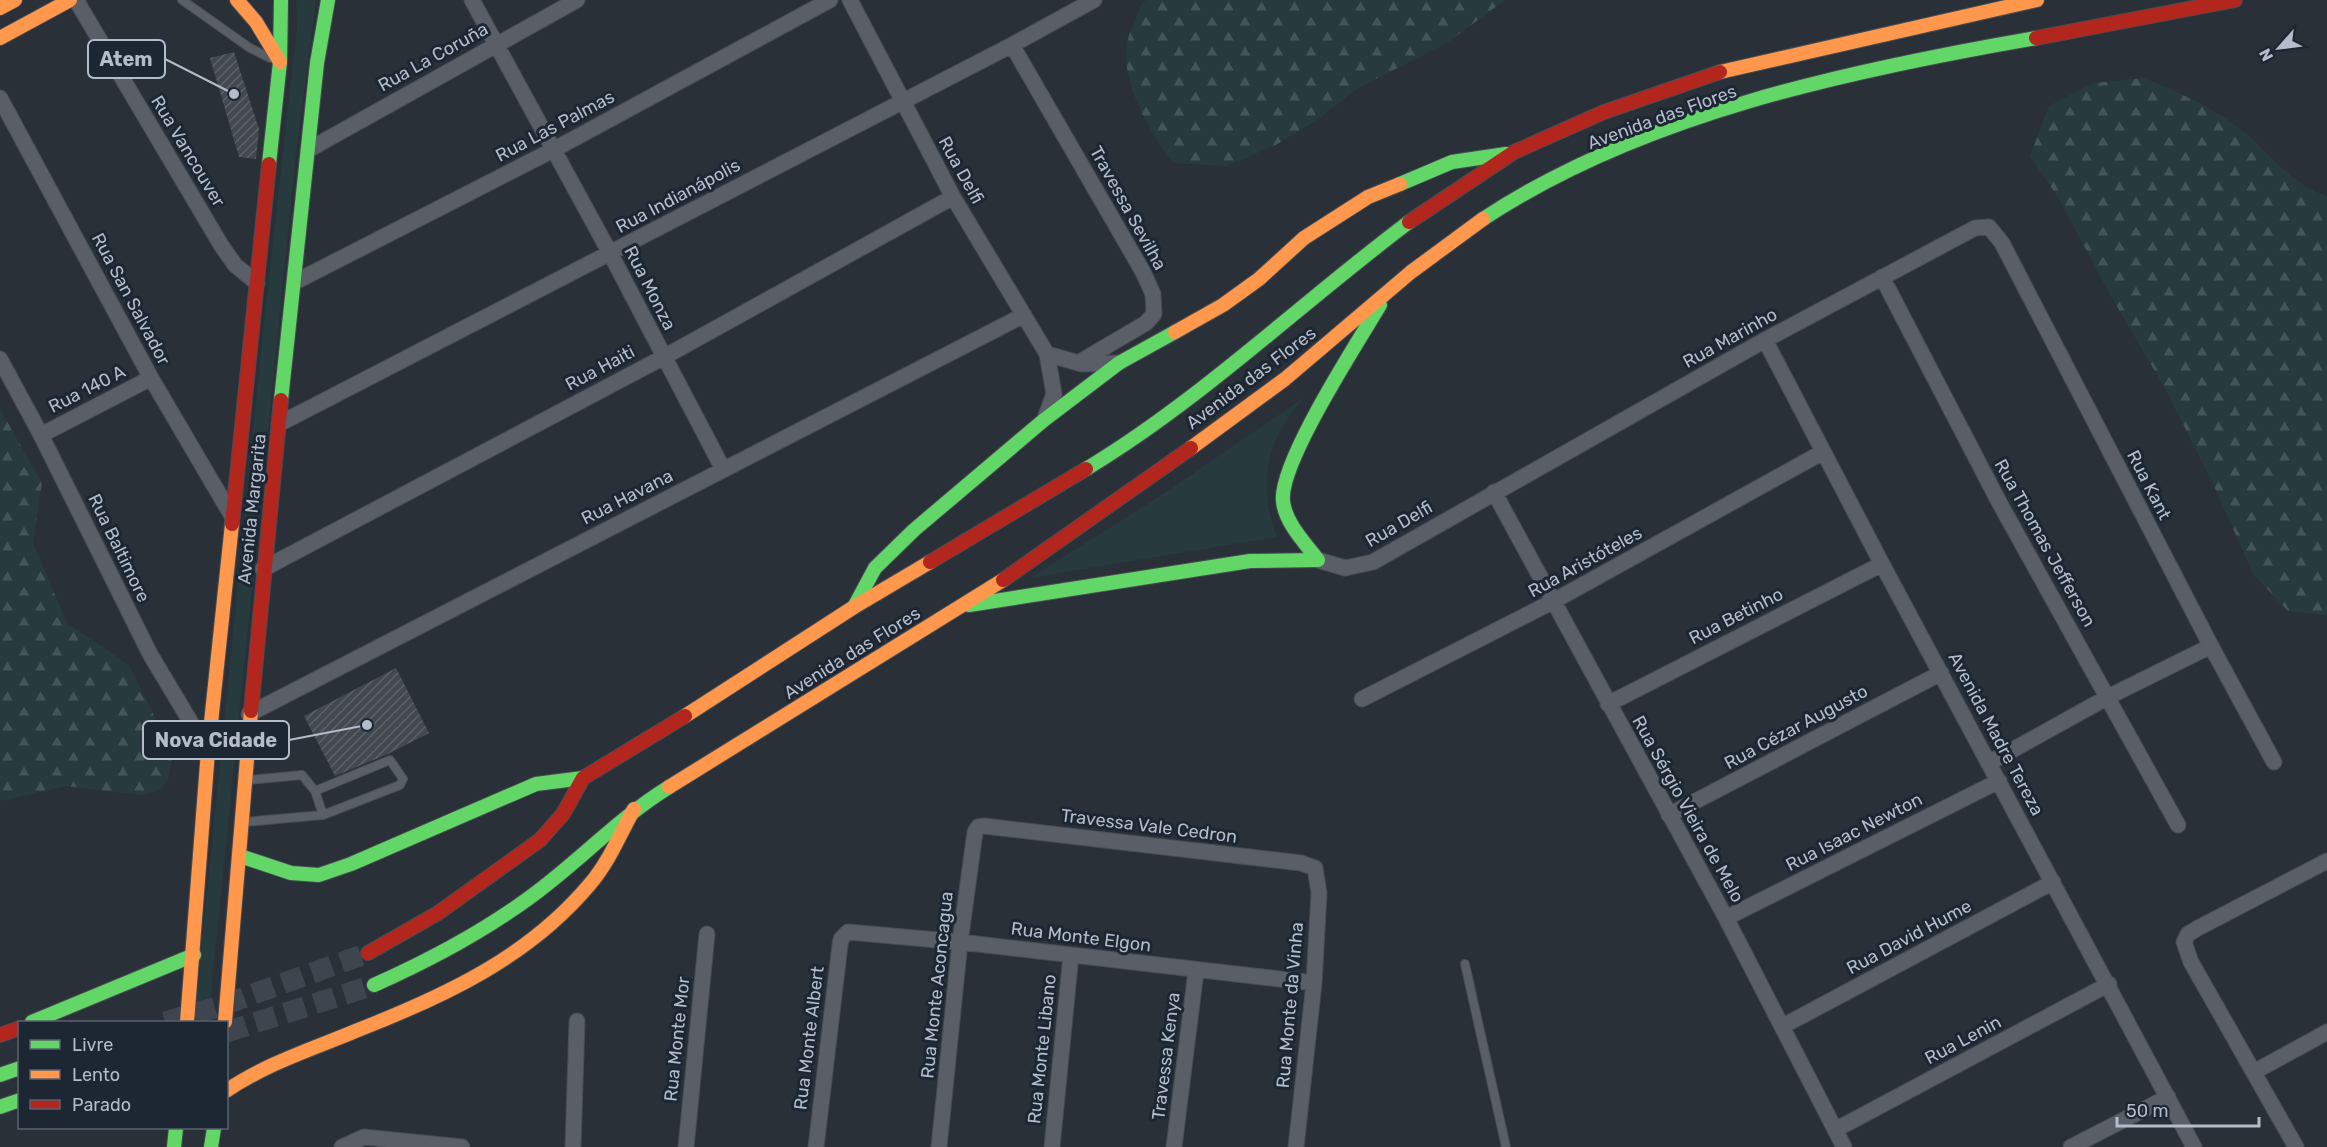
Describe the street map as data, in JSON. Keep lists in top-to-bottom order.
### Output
{
  "streets": {
    "main road": ["Avenida das Flores", "Avenida Margarita"],
    "street": [
      "Rua La Coruña",
      "Rua Las Palmas",
      "Rua Vancouver",
      "Rua Delfi",
      "Rua Indianápolis",
      "Travessa Sevilha",
      "Rua Monza",
      "Rua San Salvador",
      "Rua Marinho",
      "Rua Haiti",
      "Rua 140 A",
      "Rua Kant",
      "Rua Havana",
      "Rua Thomas Jefferson",
      "Rua Baltimore",
      "Rua Aristóteles",
      "Rua Betinho",
      "Rua Cézar Augusto",
      "Avenida Madre Tereza",
      "Rua Sérgio Vieira de Melo",
      "Travessa Vale Cedron",
      "Rua Isaac Newton",
      "Rua Monte Elgon",
      "Rua David Hume",
      "Rua Monte Aconcagua",
      "Rua Monte da Vinha",
      "Rua Monte Albert",
      "Rua Monte Mor",
      "Rua Lenin",
      "Rua Monte Libano",
      "Travessa Kenya"
    ]
  },
  "crossings": [
    ["Rua La Coruña", "Rua Monza"],
    ["Rua La Coruña", "Avenida Margarita"],
    ["Rua Las Palmas", "Rua Monza"],
    ["Rua Las Palmas", "Avenida Margarita"],
    ["Rua Vancouver", "Avenida Margarita"],
    ["Rua Delfi", "Rua Indianápolis"],
    ["Rua Delfi", "Rua Marinho"],
    ["Rua Delfi", "Rua Haiti"],
    ["Rua Delfi", "Rua Havana"],
    ["Rua Delfi", "Rua Sérgio Vieira de Melo"],
    ["Rua Indianápolis", "Travessa Sevilha"],
    ["Rua Indianápolis", "Rua Monza"],
    ["Rua Indianápolis", "Avenida Margarita"],
    ["Rua Monza", "Rua Haiti"],
    ["Rua Monza", "Rua Havana"],
    ["Rua San Salvador", "Rua 140 A"],
    ["Rua San Salvador", "Avenida Margarita"],
    ["Rua Marinho", "Rua Kant"],
    ["Rua Marinho", "Rua Thomas Jefferson"],
    ["Rua Marinho", "Avenida Madre Tereza"],
    ["Rua Marinho", "Rua Sérgio Vieira de Melo"],
    ["Rua Haiti", "Avenida Margarita"],
    ["Rua 140 A", "Rua Baltimore"],
    ["Rua Havana", "Avenida Margarita"],
    ["Avenida Margarita", "Rua Baltimore"],
    ["Rua Aristóteles", "Avenida Madre Tereza"],
    ["Rua Aristóteles", "Rua Sérgio Vieira de Melo"],
    ["Rua Betinho", "Avenida Madre Tereza"],
    ["Rua Betinho", "Rua Sérgio Vieira de Melo"],
    ["Rua Cézar Augusto", "Avenida Madre Tereza"],
    ["Rua Cézar Augusto", "Rua Sérgio Vieira de Melo"],
    ["Avenida Madre Tereza", "Rua Isaac Newton"],
    ["Avenida Madre Tereza", "Rua David Hume"],
    ["Avenida Madre Tereza", "Rua Lenin"],
    ["Rua Sérgio Vieira de Melo", "Rua Isaac Newton"],
    ["Rua Sérgio Vieira de Melo", "Rua David Hume"],
    ["Rua Sérgio Vieira de Melo", "Rua Lenin"],
    ["Travessa Vale Cedron", "Rua Monte Aconcagua"],
    ["Travessa Vale Cedron", "Rua Monte da Vinha"],
    ["Rua Monte Elgon", "Rua Monte Aconcagua"],
    ["Rua Monte Elgon", "Rua Monte da Vinha"],
    ["Rua Monte Elgon", "Rua Monte Albert"],
    ["Rua Monte Elgon", "Rua Monte Libano"],
    ["Rua Monte Elgon", "Travessa Kenya"]
  ],
  "places": ["Atem", "Nova Cidade"],
  "legend": ["Livre", "Lento", "Parado"],
  "scale_bar": "50 m",
  "north": "bottom left"
}
